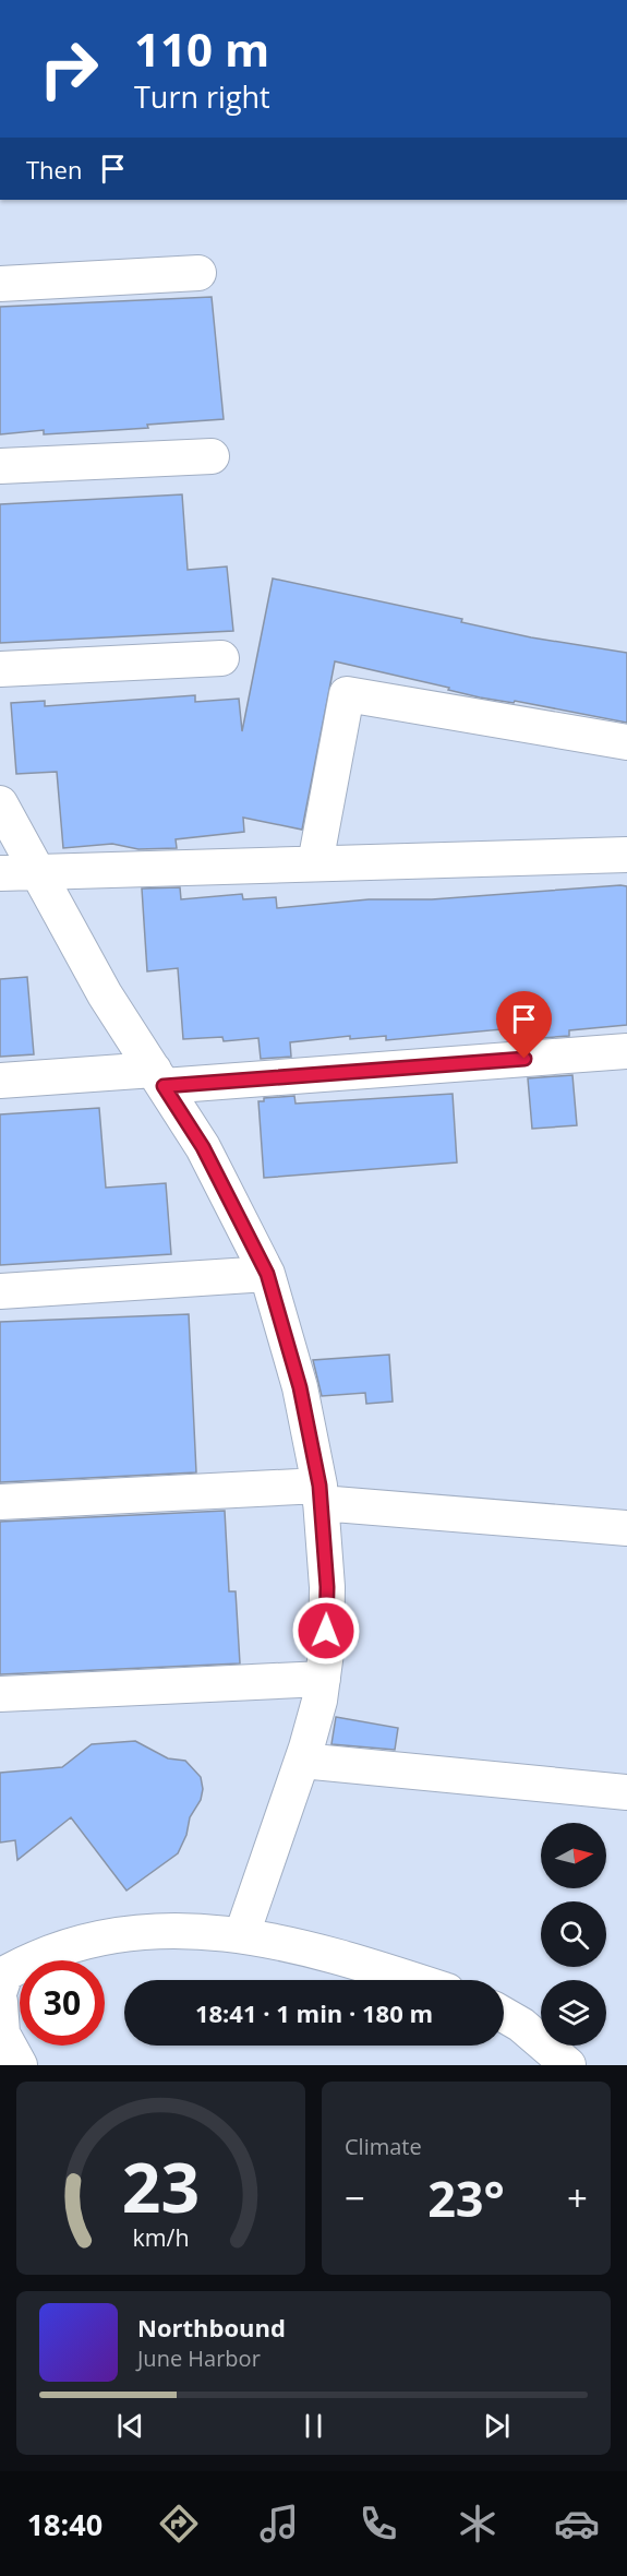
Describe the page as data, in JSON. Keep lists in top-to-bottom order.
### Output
{
  "north": "right",
  "page": {
    "turn": ["110 m", "Turn right"],
    "then": "Then",
    "limit": "30",
    "trip": "18:41 · 1 min · 180 m",
    "tile": "Climate",
    "heat": ["−", "23°", "+"],
    "song": ["Northbound", "June Harbor"],
    "tabs": "18:40",
    "gauge": ["23", "km/h"]
  }
}
